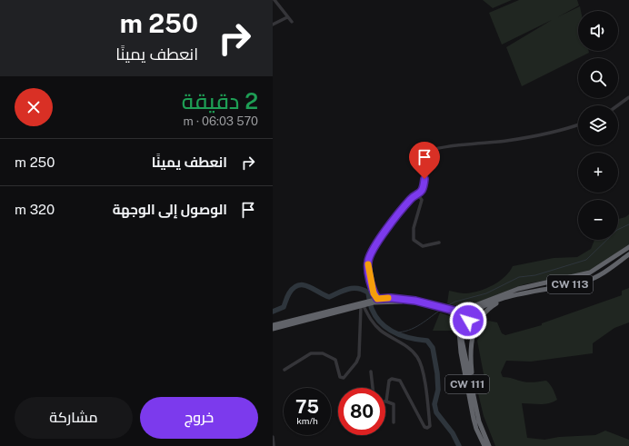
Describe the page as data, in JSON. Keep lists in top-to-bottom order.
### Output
{
  "streets": {
    "highway": ["CW 113", "CW 111"]
  },
  "page": {
    "turn": ["250 m", "انعطف يمينًا"],
    "map_buttons": ["+", "−"],
    "heading": ["2 دقيقة", "570 m · 06:03"],
    "list": [
      {
        "name": "انعطف يمينًا",
        "value": "250 m"
      },
      {
        "name": "الوصول إلى الوجهة",
        "value": "320 m"
      }
    ],
    "speed": "75 km/h",
    "limit": "80",
    "buttons": ["خروج", "مشاركة"]
  }
}
